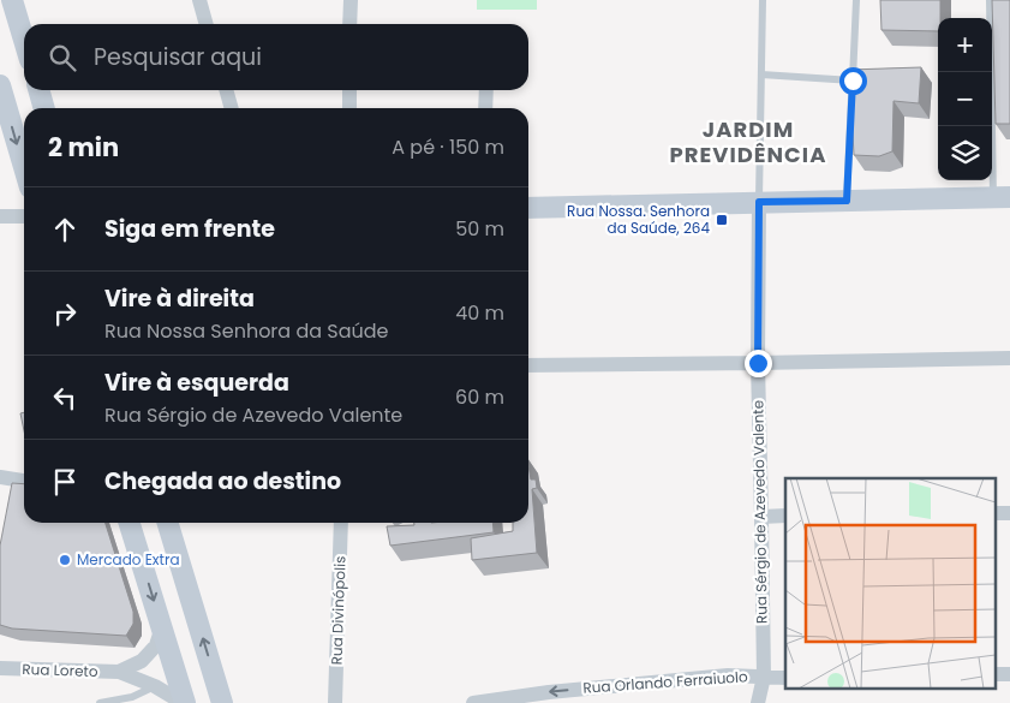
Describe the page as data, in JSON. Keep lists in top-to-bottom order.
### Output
{
  "streets": {
    "street": [
      "Rua Sérgio de Azevedo Valente",
      "Rua Divinópolis",
      "Rua Loreto",
      "Rua Orlando Ferraiuolo"
    ]
  },
  "crossings": [
    ["Rua Sérgio de Azevedo Valente", "Rua Orlando Ferraiuolo"]
  ],
  "one_way": ["Rua Orlando Ferraiuolo"],
  "districts": ["JARDIM PREVIDÊNCIA"],
  "places": {
    "transit": ["Rua Nossa. Senhora da Saúde, 264"],
    "other": ["Mercado Extra"]
  },
  "page": {
    "map_buttons": ["+", "−"],
    "search": "Pesquisar aqui",
    "heading": ["2 min", "A pé · 150 m"],
    "list": [
      ["Siga em frente", "50 m"],
      ["Vire à direita", "Rua Nossa Senhora da Saúde", "40 m"],
      ["Vire à esquerda", "Rua Sérgio de Azevedo Valente", "60 m"],
      "Chegada ao destino"
    ]
  }
}
